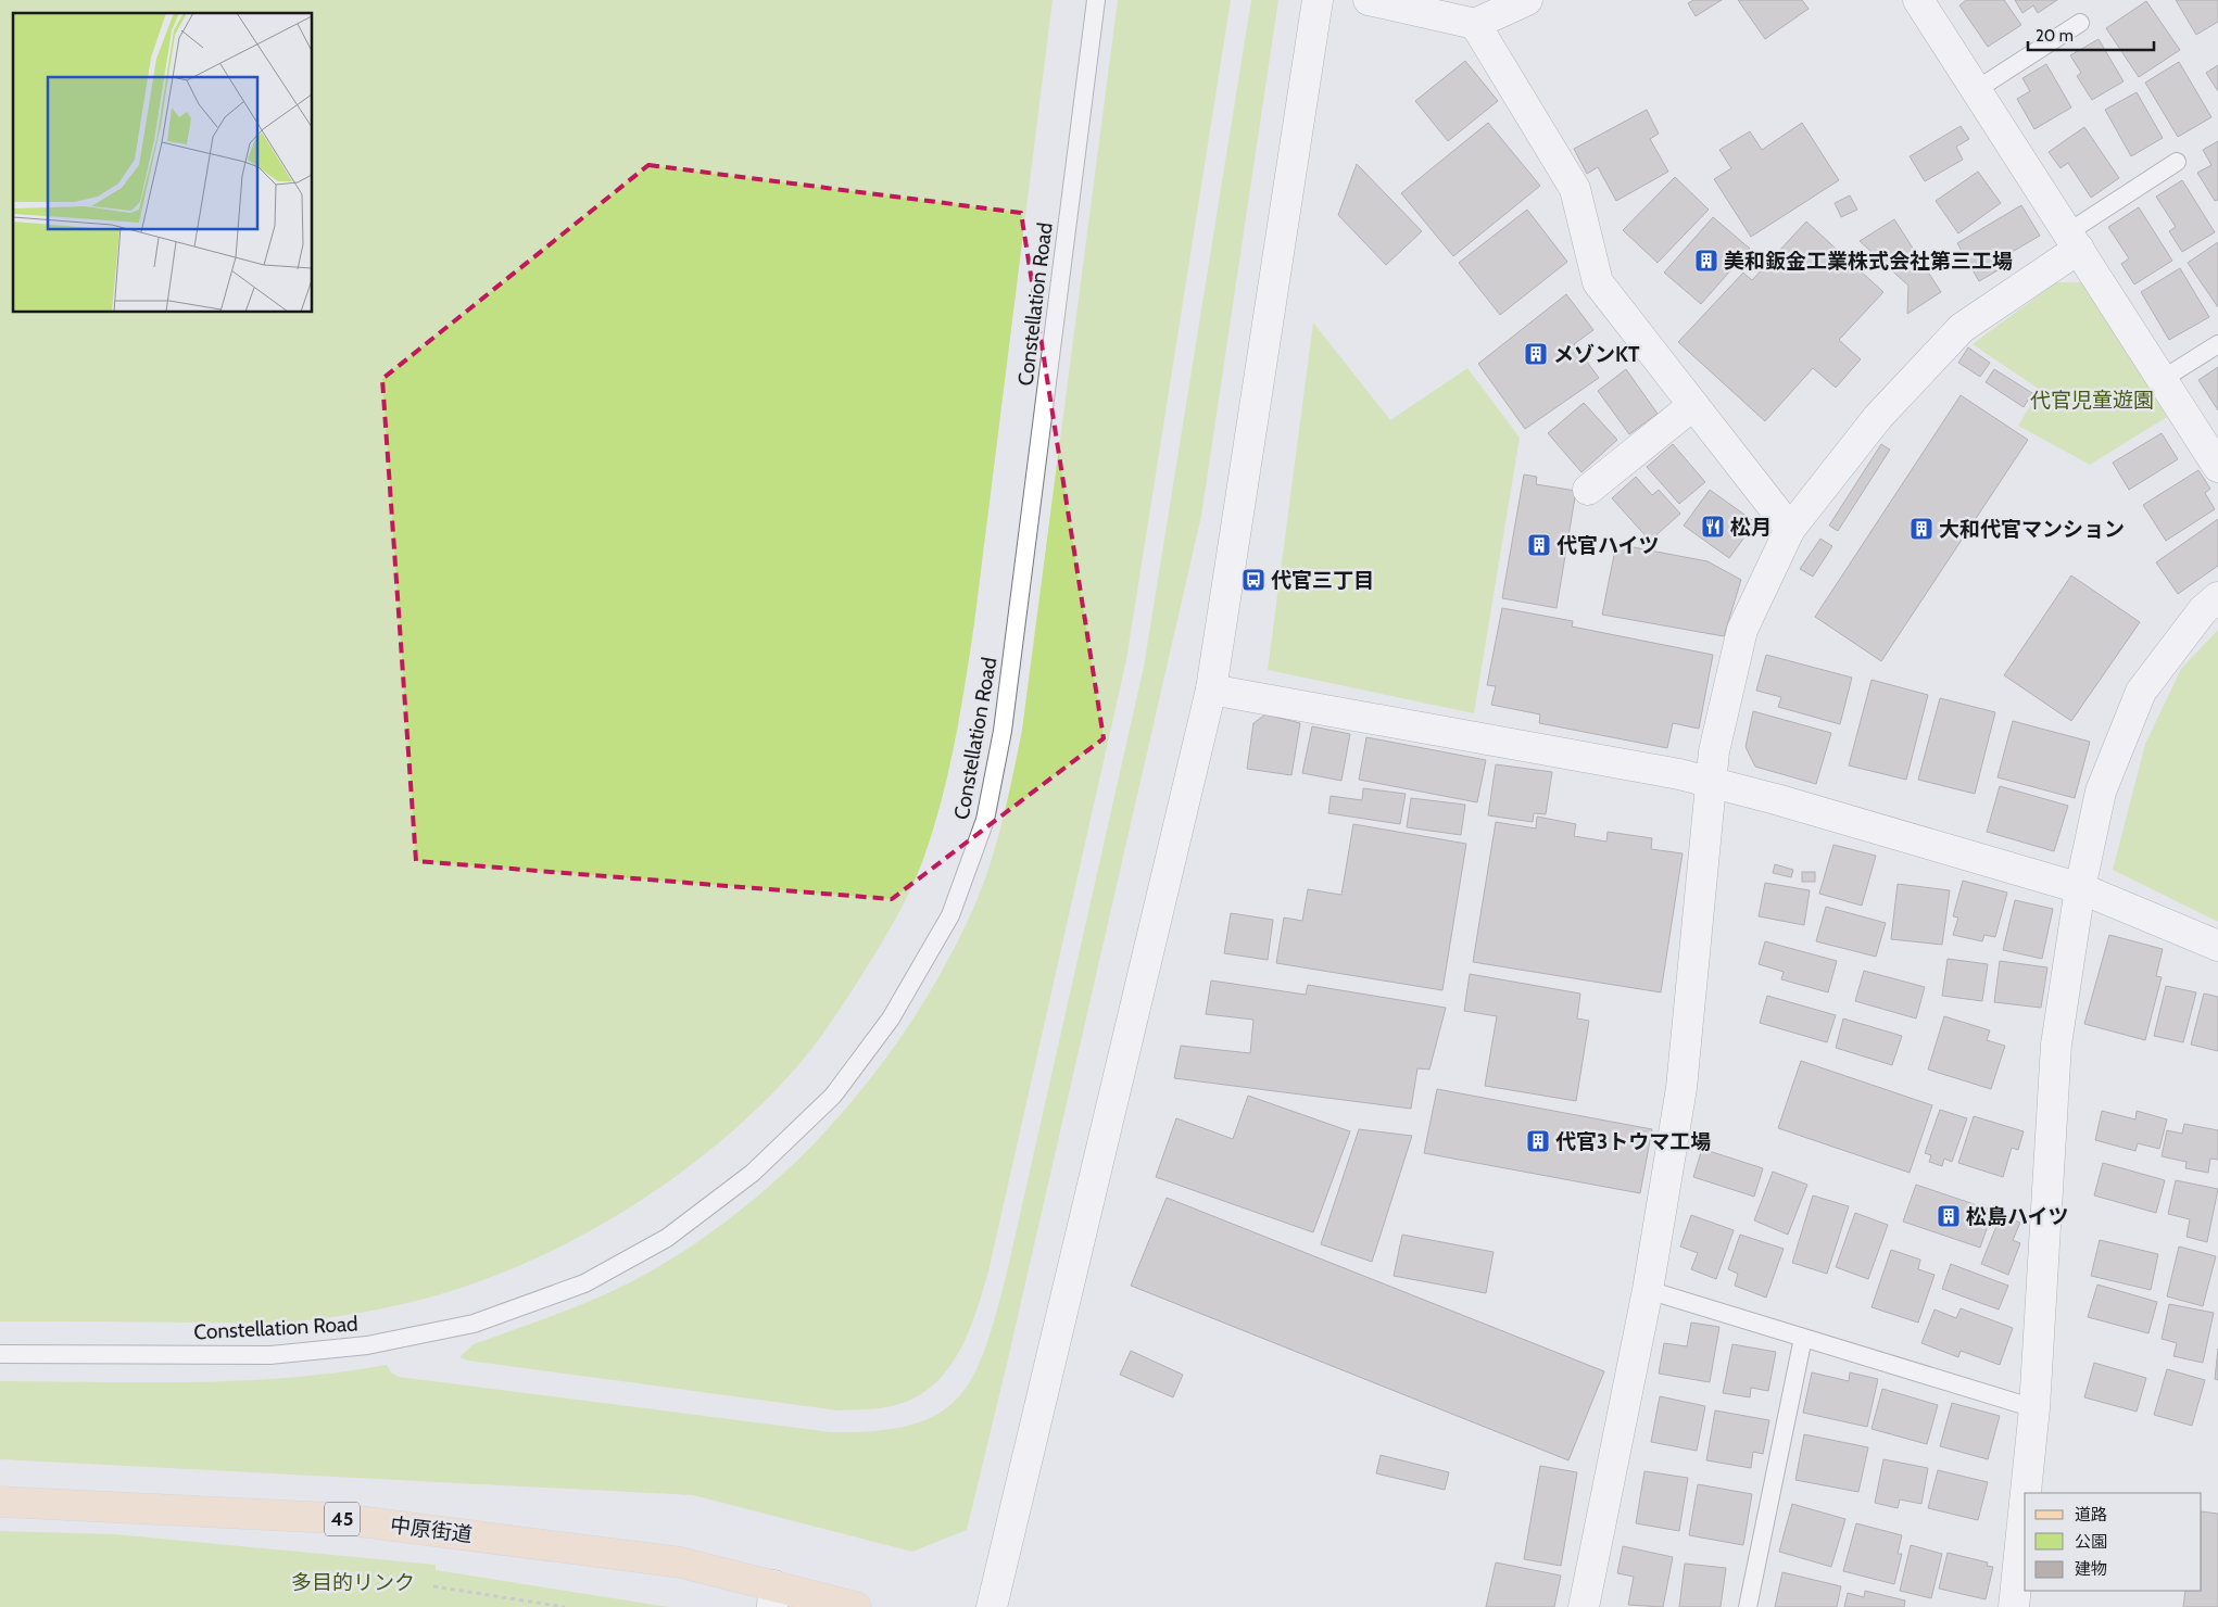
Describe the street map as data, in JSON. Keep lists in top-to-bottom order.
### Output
{
  "streets": {
    "main road": ["45", "中原街道"],
    "lane": ["Constellation Road"]
  },
  "parks": ["代官児童遊園", "多目的リンク"],
  "places": {
    "building": [
      "美和鈑金工業株式会社第三工場",
      "メゾンKT",
      "大和代官マンション",
      "代官ハイツ",
      "代官3トウマ工場",
      "松島ハイツ"
    ],
    "restaurant": ["松月"],
    "bus stop": ["代官三丁目"]
  },
  "legend": ["道路", "公園", "建物"],
  "scale_bar": "20 m"
}
